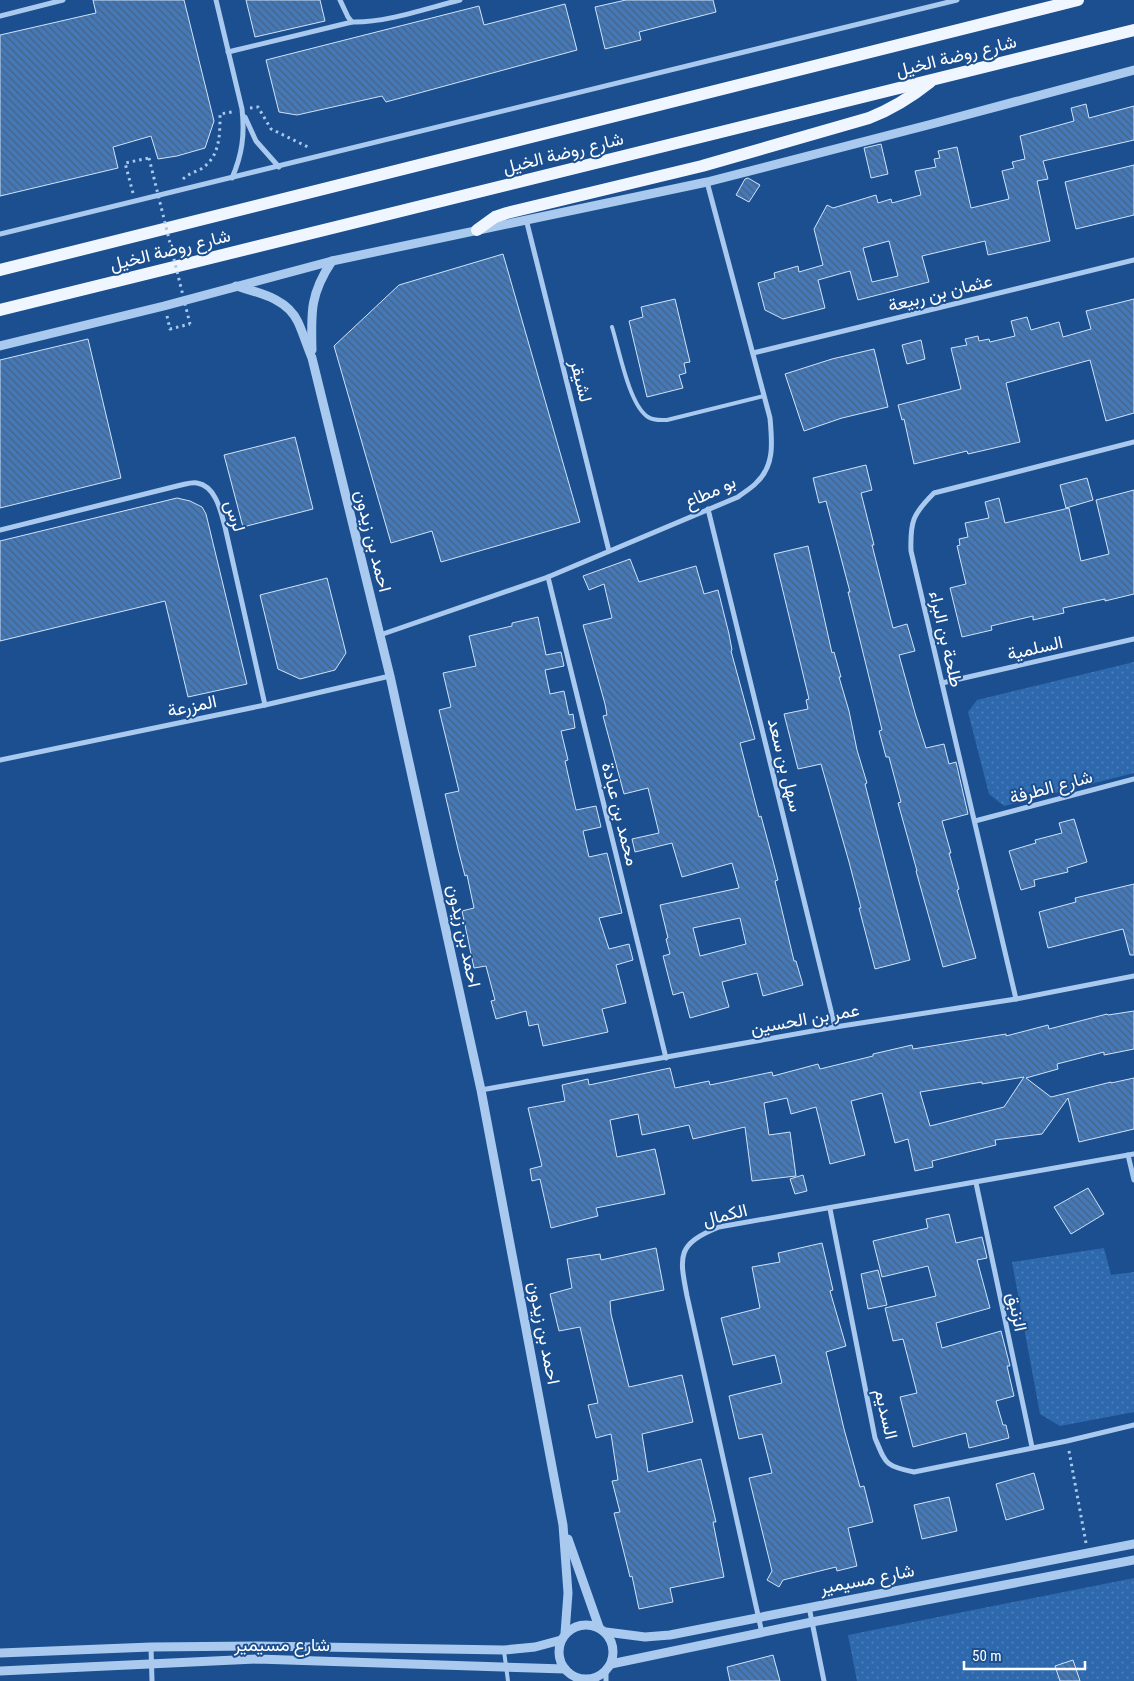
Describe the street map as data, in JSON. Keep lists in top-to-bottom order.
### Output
{
  "streets": {
    "main road": ["شارع روضة الخيل"],
    "street": [
      "عثمان بن ربيعة",
      "لشيقر",
      "بو مطاع",
      "لرس",
      "احمد بن زيدون",
      "طلحة بن البراء",
      "السلمية",
      "المزرعة",
      "سهل بن سعد",
      "شارع الطرفة",
      "محمد بن عبادة",
      "عمر بن الحسين",
      "الكمال",
      "الزنبق",
      "السديم",
      "شارع مسيمير"
    ]
  },
  "crossings": [
    ["عثمان بن ربيعة", "بو مطاع"],
    ["لشيقر", "بو مطاع"],
    ["بو مطاع", "احمد بن زيدون"],
    ["بو مطاع", "سهل بن سعد"],
    ["بو مطاع", "محمد بن عبادة"],
    ["لرس", "المزرعة"],
    ["احمد بن زيدون", "المزرعة"],
    ["احمد بن زيدون", "عمر بن الحسين"],
    ["احمد بن زيدون", "شارع مسيمير"],
    ["طلحة بن البراء", "السلمية"],
    ["طلحة بن البراء", "شارع الطرفة"],
    ["طلحة بن البراء", "عمر بن الحسين"],
    ["سهل بن سعد", "عمر بن الحسين"],
    ["محمد بن عبادة", "عمر بن الحسين"],
    ["الكمال", "الزنبق"],
    ["الكمال", "السديم"],
    ["الكمال", "شارع مسيمير"],
    ["الزنبق", "السديم"]
  ],
  "scale_bar": "50 m"
}
